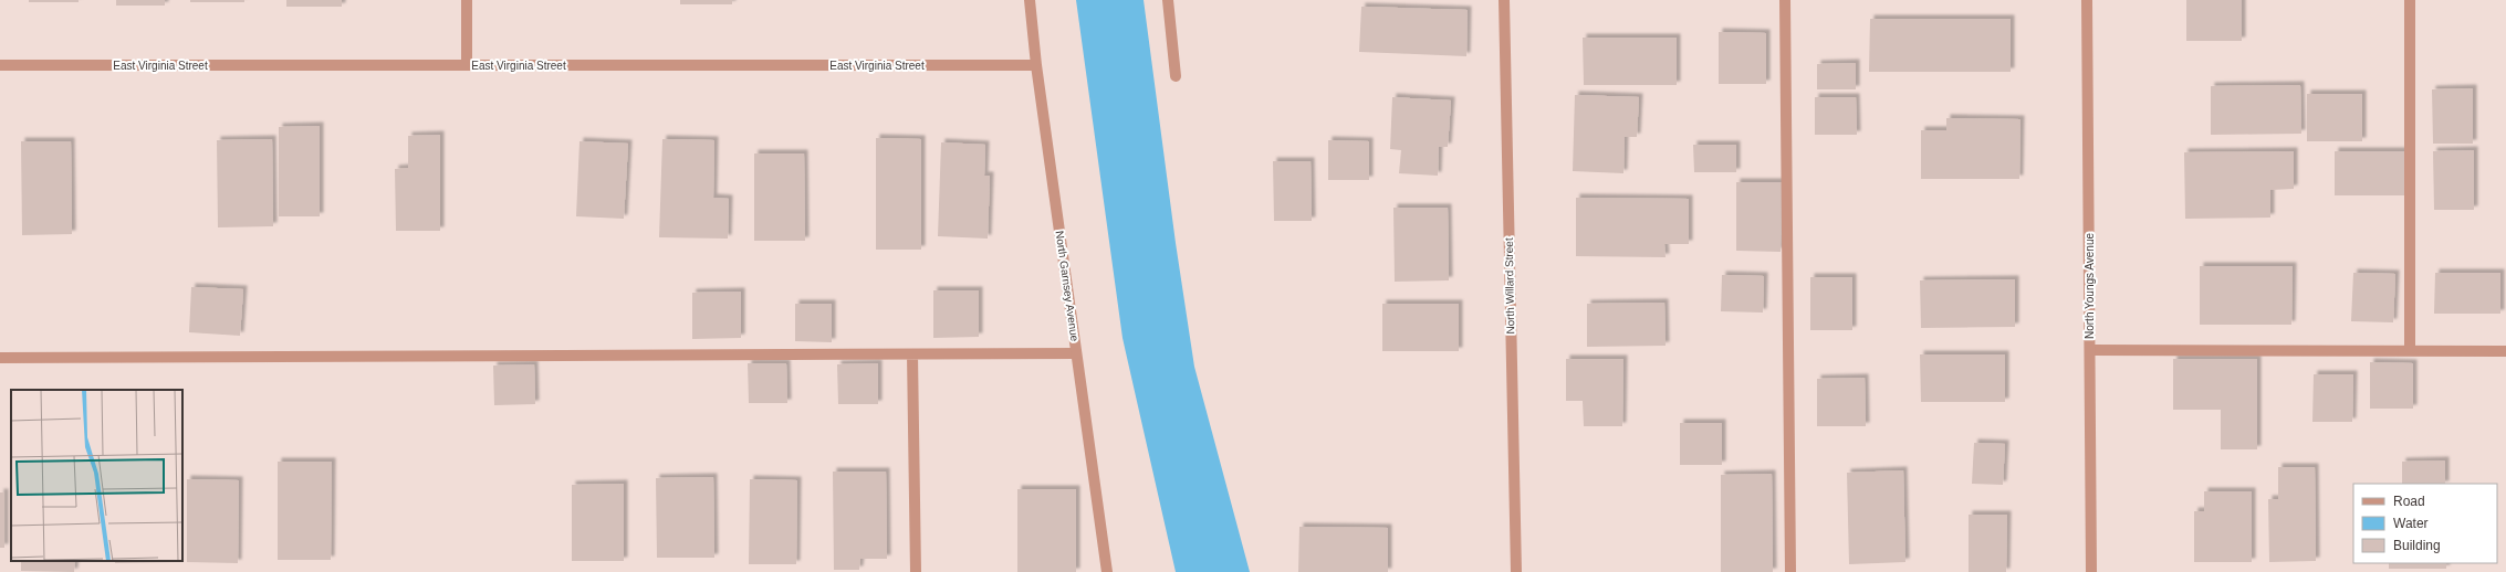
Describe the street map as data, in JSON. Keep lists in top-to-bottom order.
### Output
{
  "streets": {
    "street": [
      "East Virginia Street",
      "North Garnsey Avenue",
      "North Willard Street",
      "North Youngs Avenue"
    ]
  },
  "crossings": [
    ["East Virginia Street", "North Garnsey Avenue"]
  ],
  "legend": ["Road", "Water", "Building"]
}
